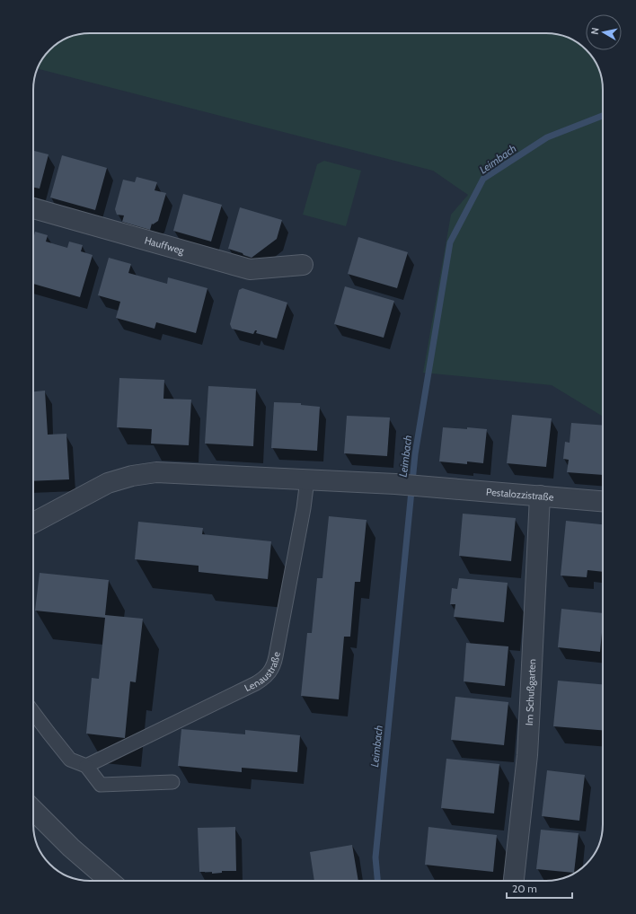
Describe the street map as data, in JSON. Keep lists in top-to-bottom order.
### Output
{
  "streets": {
    "street": ["Hauffweg", "Pestalozzistraße", "Im Schußgarten"],
    "lane": ["Lenaustraße"]
  },
  "crossings": [
    ["Pestalozzistraße", "Lenaustraße"],
    ["Pestalozzistraße", "Im Schußgarten"]
  ],
  "water": ["Leimbach"],
  "scale_bar": "20 m",
  "north": "left"
}
